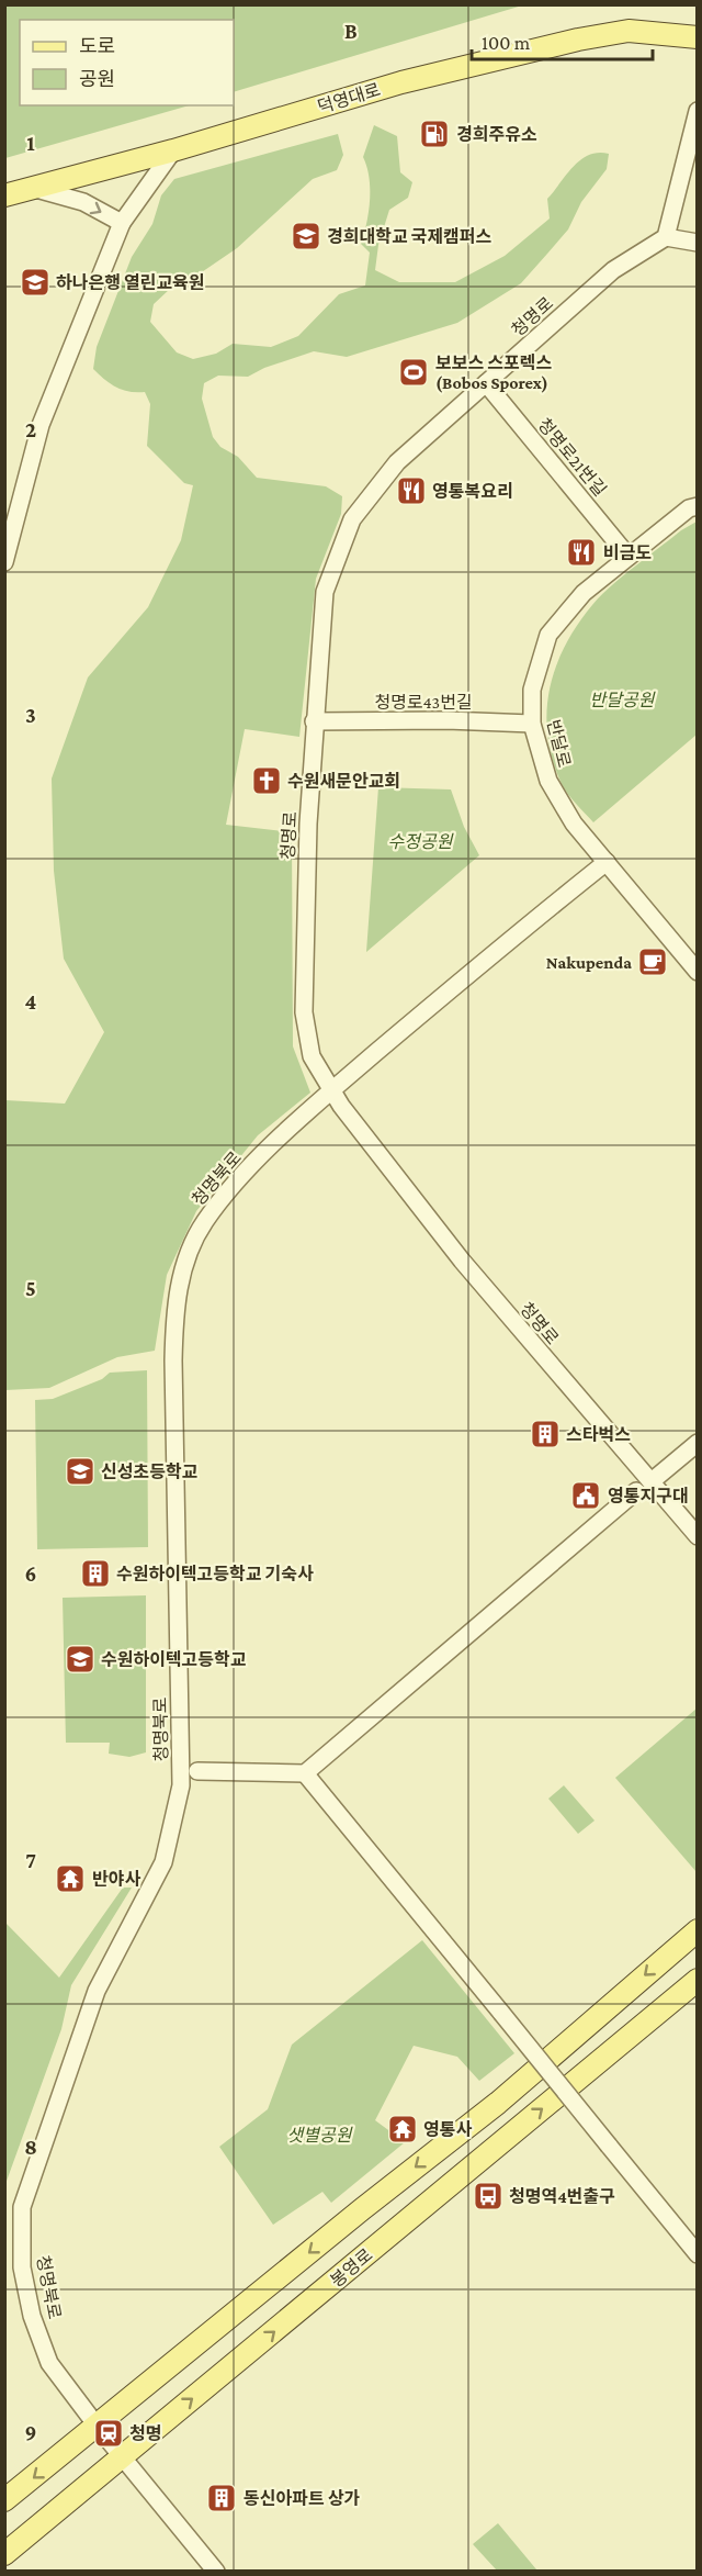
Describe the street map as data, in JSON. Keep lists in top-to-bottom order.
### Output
{
  "streets": {
    "main road": ["덕영대로", "봉영로"],
    "street": [
      "청명로",
      "청명로21번길",
      "청명로43번길",
      "반달로",
      "청명북로"
    ]
  },
  "crossings": [
    ["청명로", "청명로21번길"],
    ["청명로", "청명로43번길"],
    ["청명로", "청명북로"],
    ["청명로21번길", "반달로"],
    ["청명로43번길", "반달로"],
    ["반달로", "청명북로"],
    ["청명북로", "봉영로"]
  ],
  "parks": ["반달공원", "수정공원", "샛별공원"],
  "places": {
    "fuel station": ["경희주유소"],
    "school or university": [
      "경희대학교 국제캠퍼스",
      "하나은행 열린교육원",
      "신성초등학교",
      "수원하이텍고등학교"
    ],
    "sports": ["보보스 스포렉스 (Bobos Sporex)"],
    "restaurant": ["영통복요리", "비금도"],
    "church": ["수원새문안교회"],
    "cafe": ["Nakupenda"],
    "building": ["스타벅스", "수원하이텍고등학교 기숙사", "동신아파트 상가"],
    "public building": ["영통지구대"],
    "temple": ["반야사", "영통사"],
    "bus stop": ["청명역4번출구"],
    "station": ["청명"]
  },
  "legend": ["도로", "공원"],
  "scale_bar": "100 m",
  "grid": {
    "columns": ["B"],
    "rows": [
      "1",
      "2",
      "3",
      "4",
      "5",
      "6",
      "7",
      "8",
      "9"
    ]
  }
}
